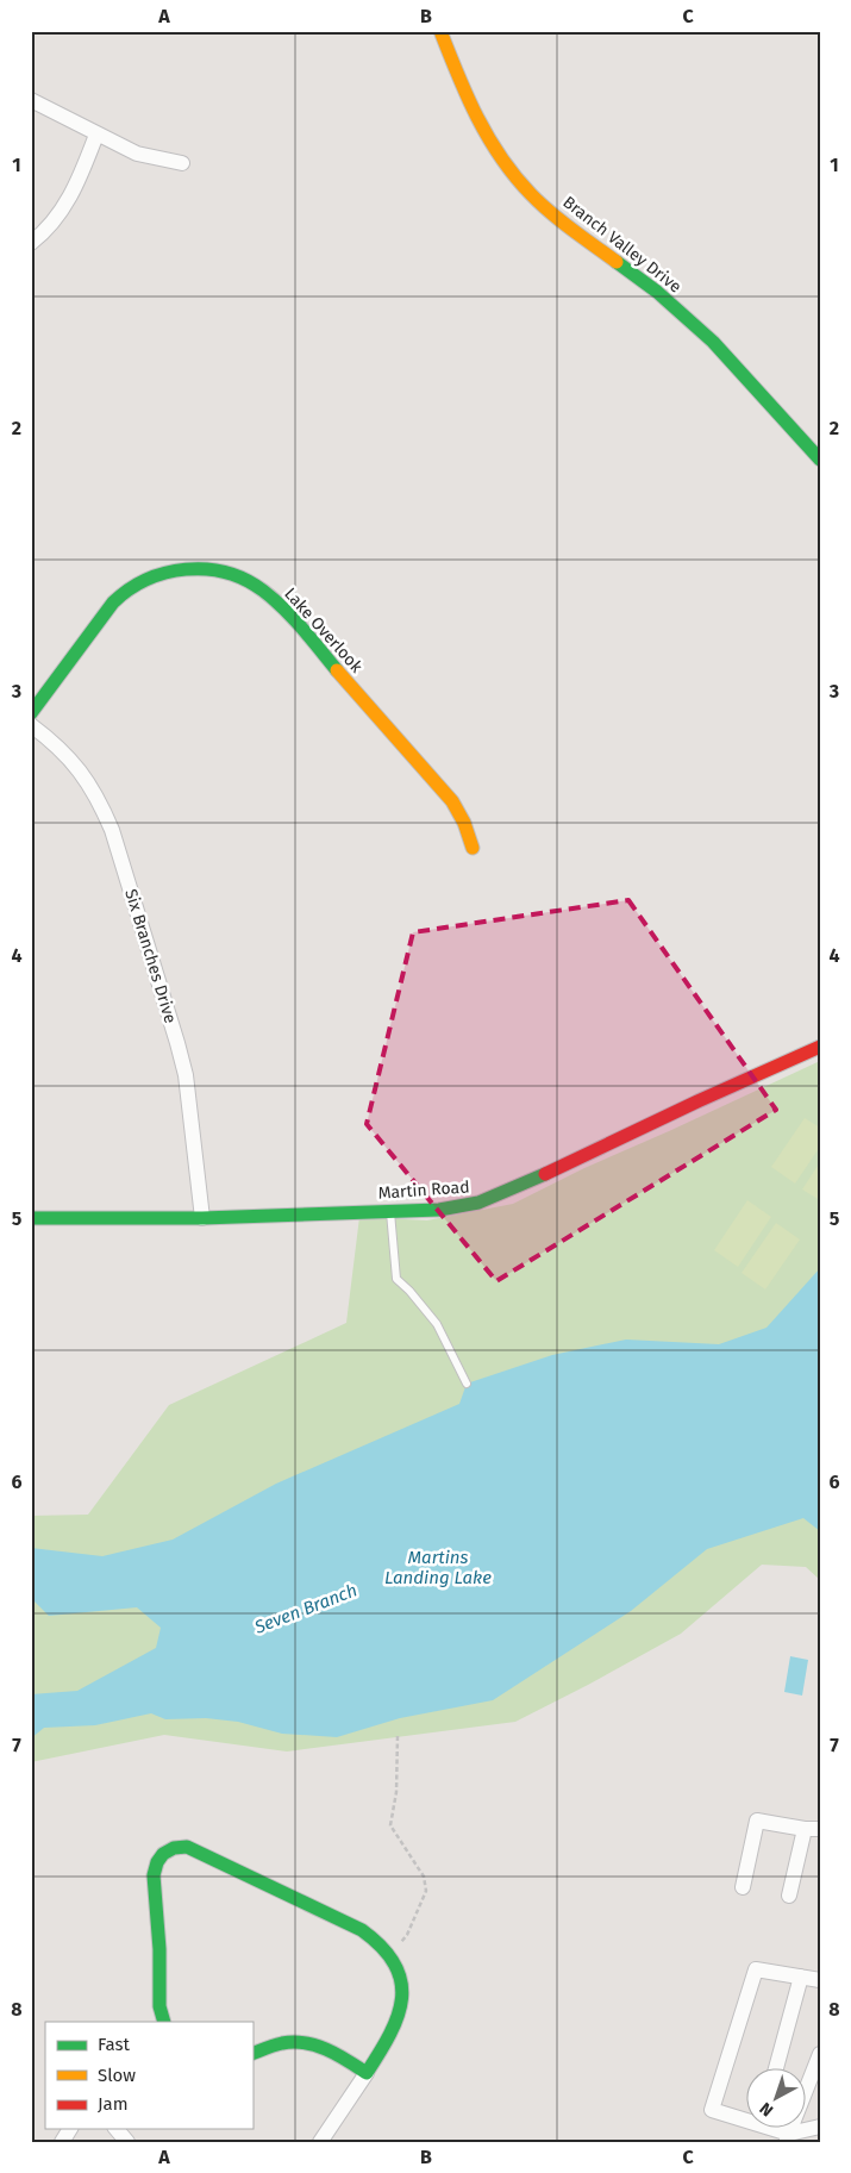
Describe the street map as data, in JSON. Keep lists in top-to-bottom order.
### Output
{
  "streets": {
    "street": [
      "Branch Valley Drive",
      "Lake Overlook",
      "Six Branches Drive",
      "Martin Road"
    ]
  },
  "crossings": [
    ["Six Branches Drive", "Martin Road"]
  ],
  "water": ["Martins Landing Lake", "Seven Branch"],
  "legend": ["Fast", "Slow", "Jam"],
  "north": "bottom left",
  "grid": {
    "columns": ["A", "B", "C"],
    "rows": [
      "1",
      "2",
      "3",
      "4",
      "5",
      "6",
      "7",
      "8"
    ]
  }
}
